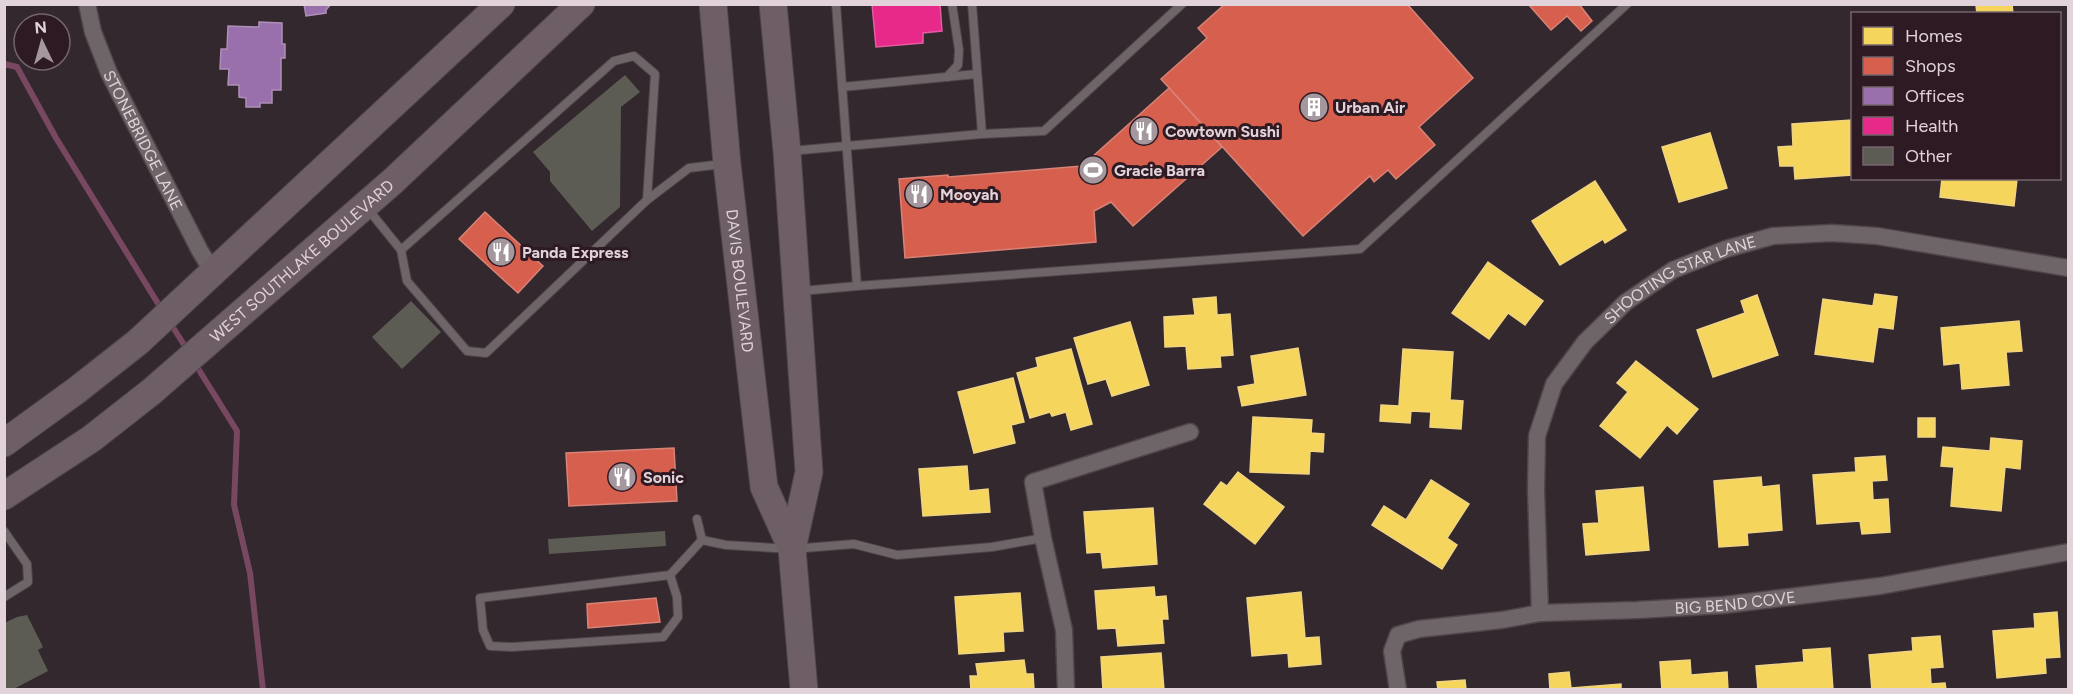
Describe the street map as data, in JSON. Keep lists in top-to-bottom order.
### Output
{
  "streets": {
    "main road": ["WEST SOUTHLAKE BOULEVARD", "DAVIS BOULEVARD"],
    "street": ["STONEBRIDGE LANE", "SHOOTING STAR LANE", "BIG BEND COVE"]
  },
  "crossings": [
    ["SHOOTING STAR LANE", "BIG BEND COVE"]
  ],
  "places": {
    "building": ["Urban Air"],
    "restaurant": [
      "Cowtown Sushi",
      "Mooyah",
      "Panda Express",
      "Sonic"
    ],
    "sports": ["Gracie Barra"]
  },
  "legend": [
    "Homes",
    "Shops",
    "Offices",
    "Health",
    "Other"
  ],
  "north": "top"
}
